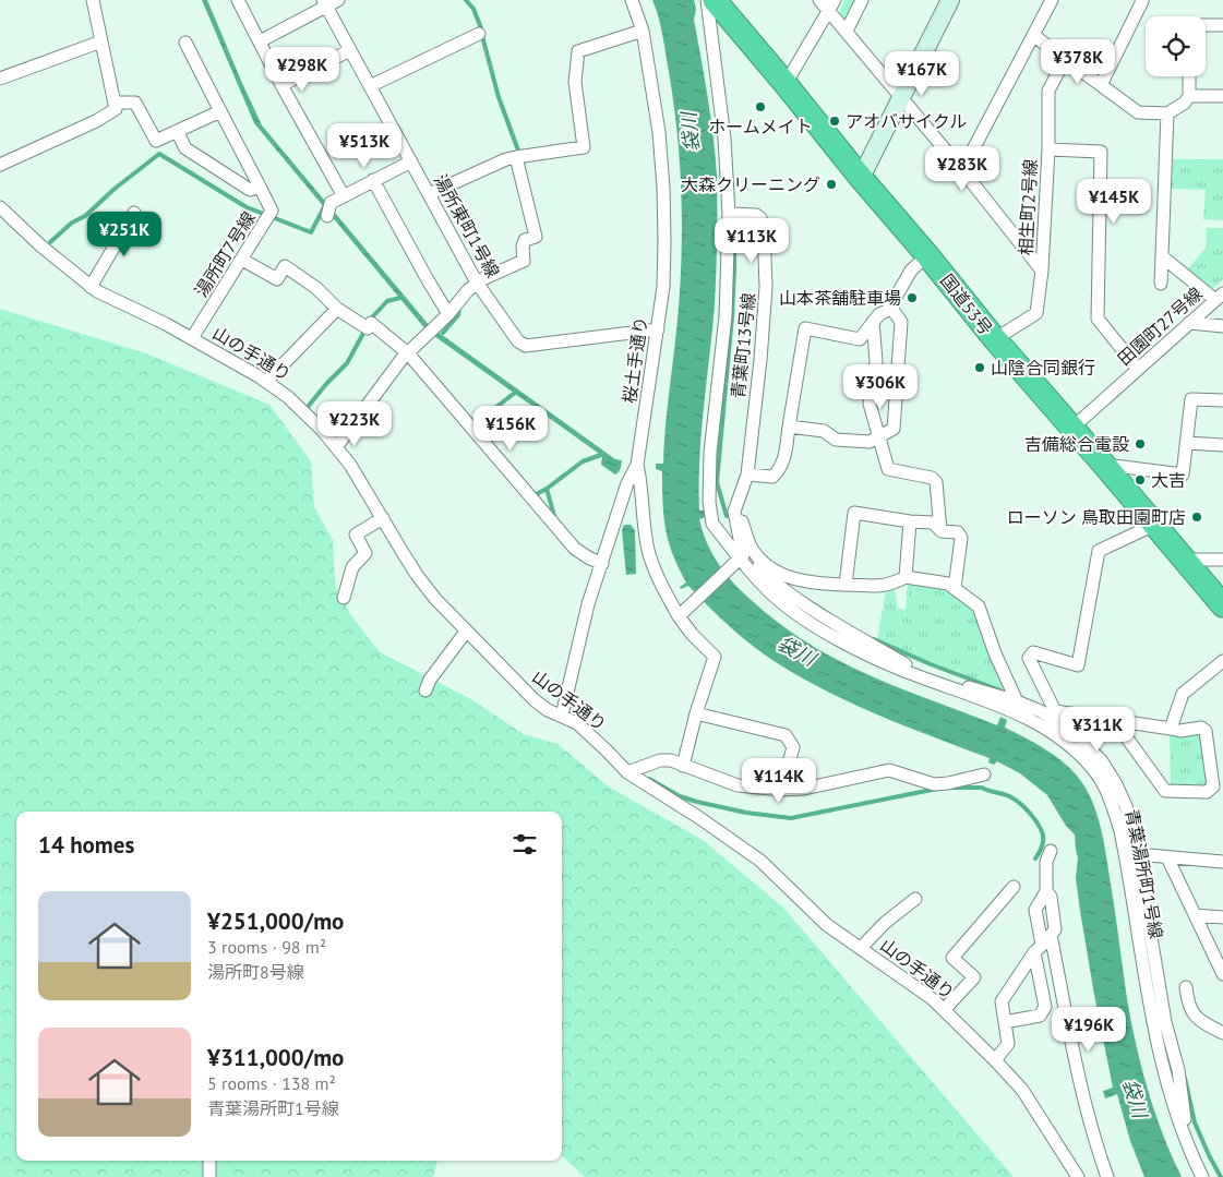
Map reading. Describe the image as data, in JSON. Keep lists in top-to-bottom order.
{
  "streets": {
    "highway": ["国道53号"],
    "street": [
      "相生町2号線",
      "湯所東町1号線",
      "湯所町7号線",
      "田園町27号線",
      "青葉町13号線",
      "山の手通り",
      "桜土手通り",
      "青葉湯所町1号線"
    ]
  },
  "crossings": [
    ["相生町2号線", "国道53号"],
    ["湯所東町1号線", "桜土手通り"],
    ["湯所町7号線", "山の手通り"],
    ["国道53号", "田園町27号線"],
    ["青葉町13号線", "青葉湯所町1号線"],
    ["山の手通り", "桜土手通り"]
  ],
  "water": ["袋川"],
  "places": [
    "ホームメイト",
    "アオバサイクル",
    "大森クリーニング",
    "山本茶舗駐車場",
    "山陰合同銀行",
    "吉備総合電設",
    "大吉",
    "ローソン 鳥取田園町店"
  ],
  "page": {
    "price": [
      "¥378K",
      "¥298K",
      "¥167K",
      "¥513K",
      "¥283K",
      "¥145K",
      "¥251K",
      "¥113K",
      "¥306K",
      "¥223K",
      "¥156K",
      "¥311K",
      "¥114K",
      "¥196K"
    ],
    "heading": "14 homes",
    "list": [
      {
        "name": "¥251,000/mo",
        "note": "3 rooms · 98 m² · 湯所町8号線"
      },
      {
        "name": "¥311,000/mo",
        "note": "5 rooms · 138 m² · 青葉湯所町1号線"
      }
    ]
  }
}
